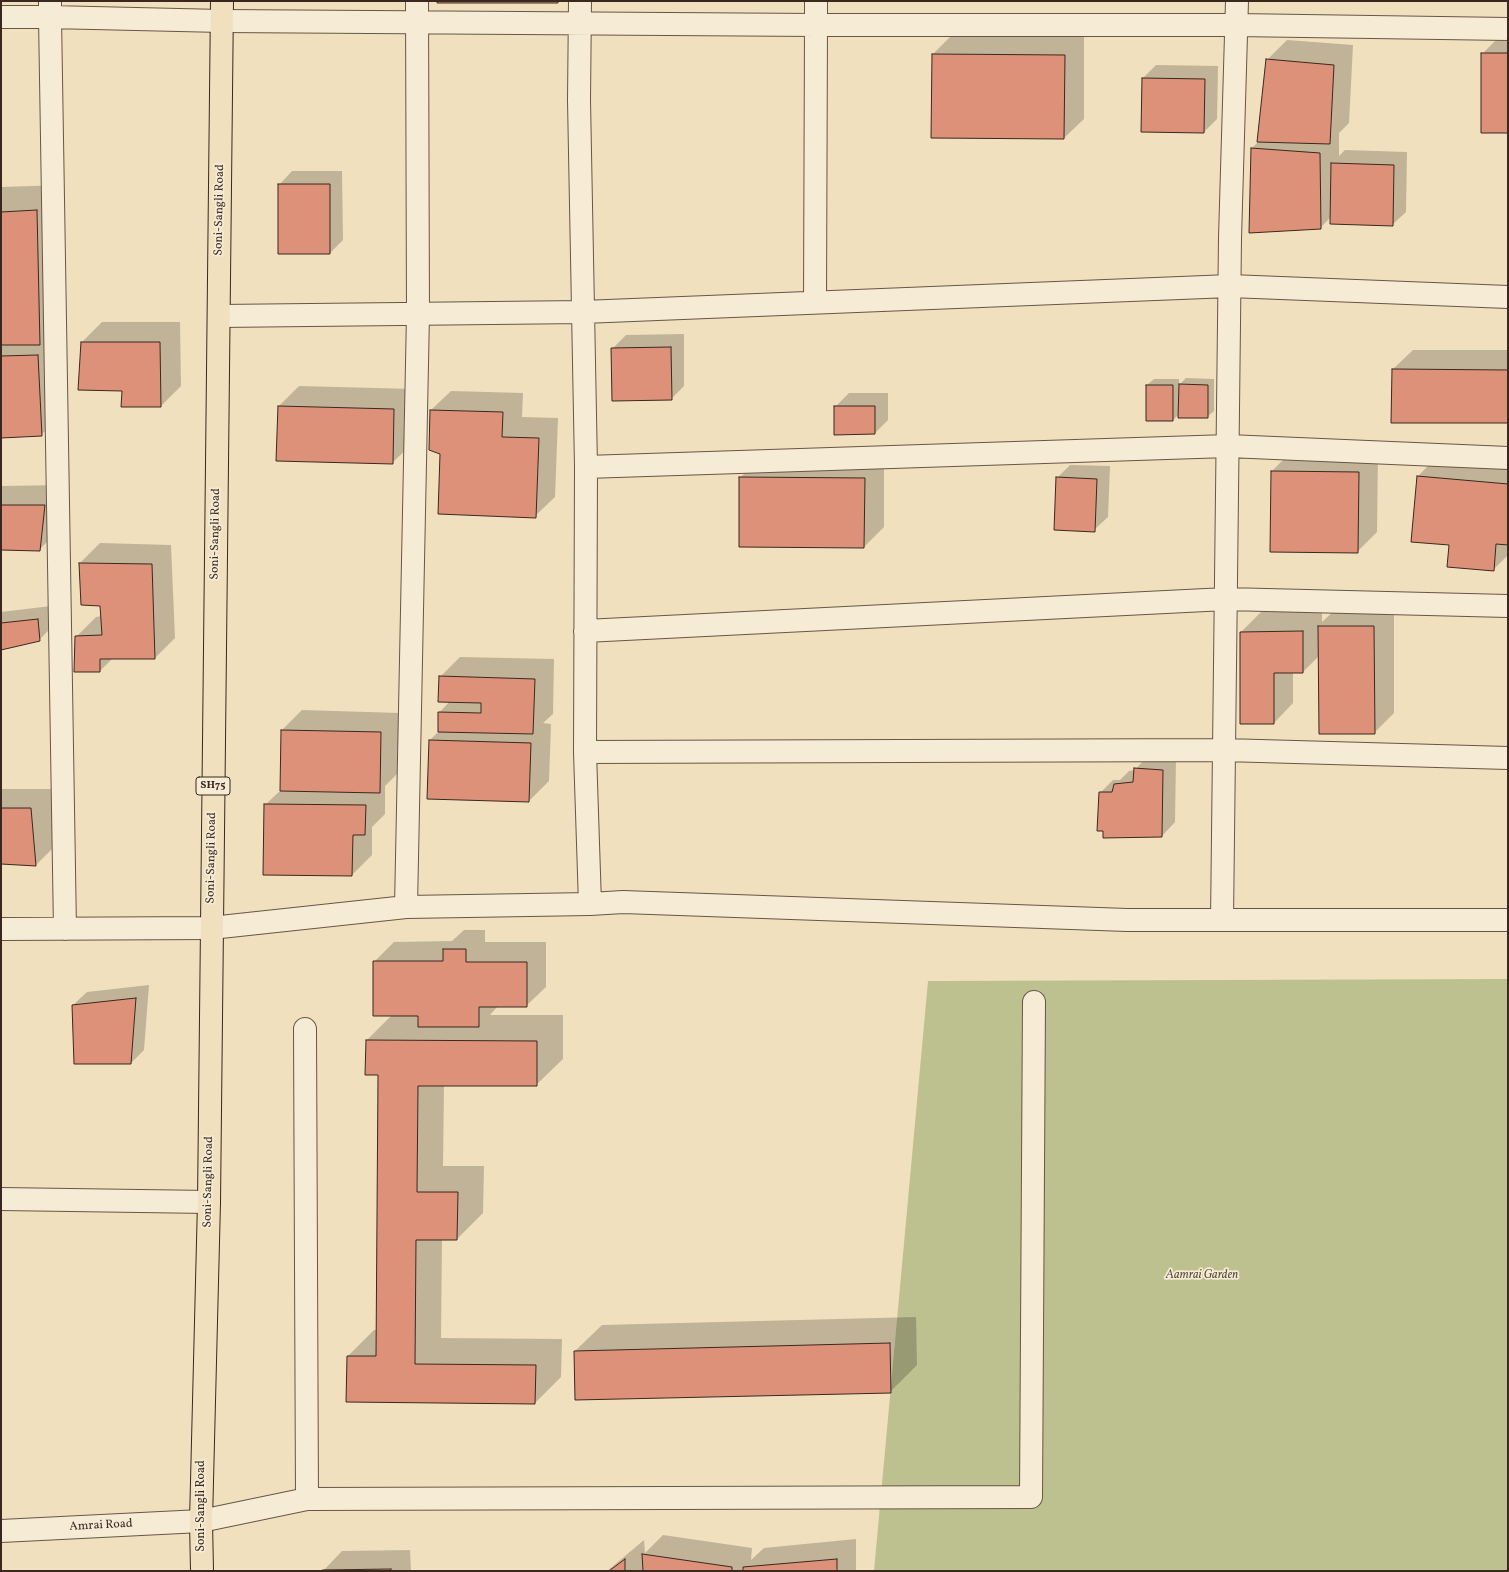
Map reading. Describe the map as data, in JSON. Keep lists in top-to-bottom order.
{
  "streets": {
    "main road": ["Soni-Sangli Road", "SH75"],
    "street": ["Amrai Road"]
  },
  "crossings": [
    ["Soni-Sangli Road", "Amrai Road"]
  ],
  "parks": ["Aamrai Garden"]
}
